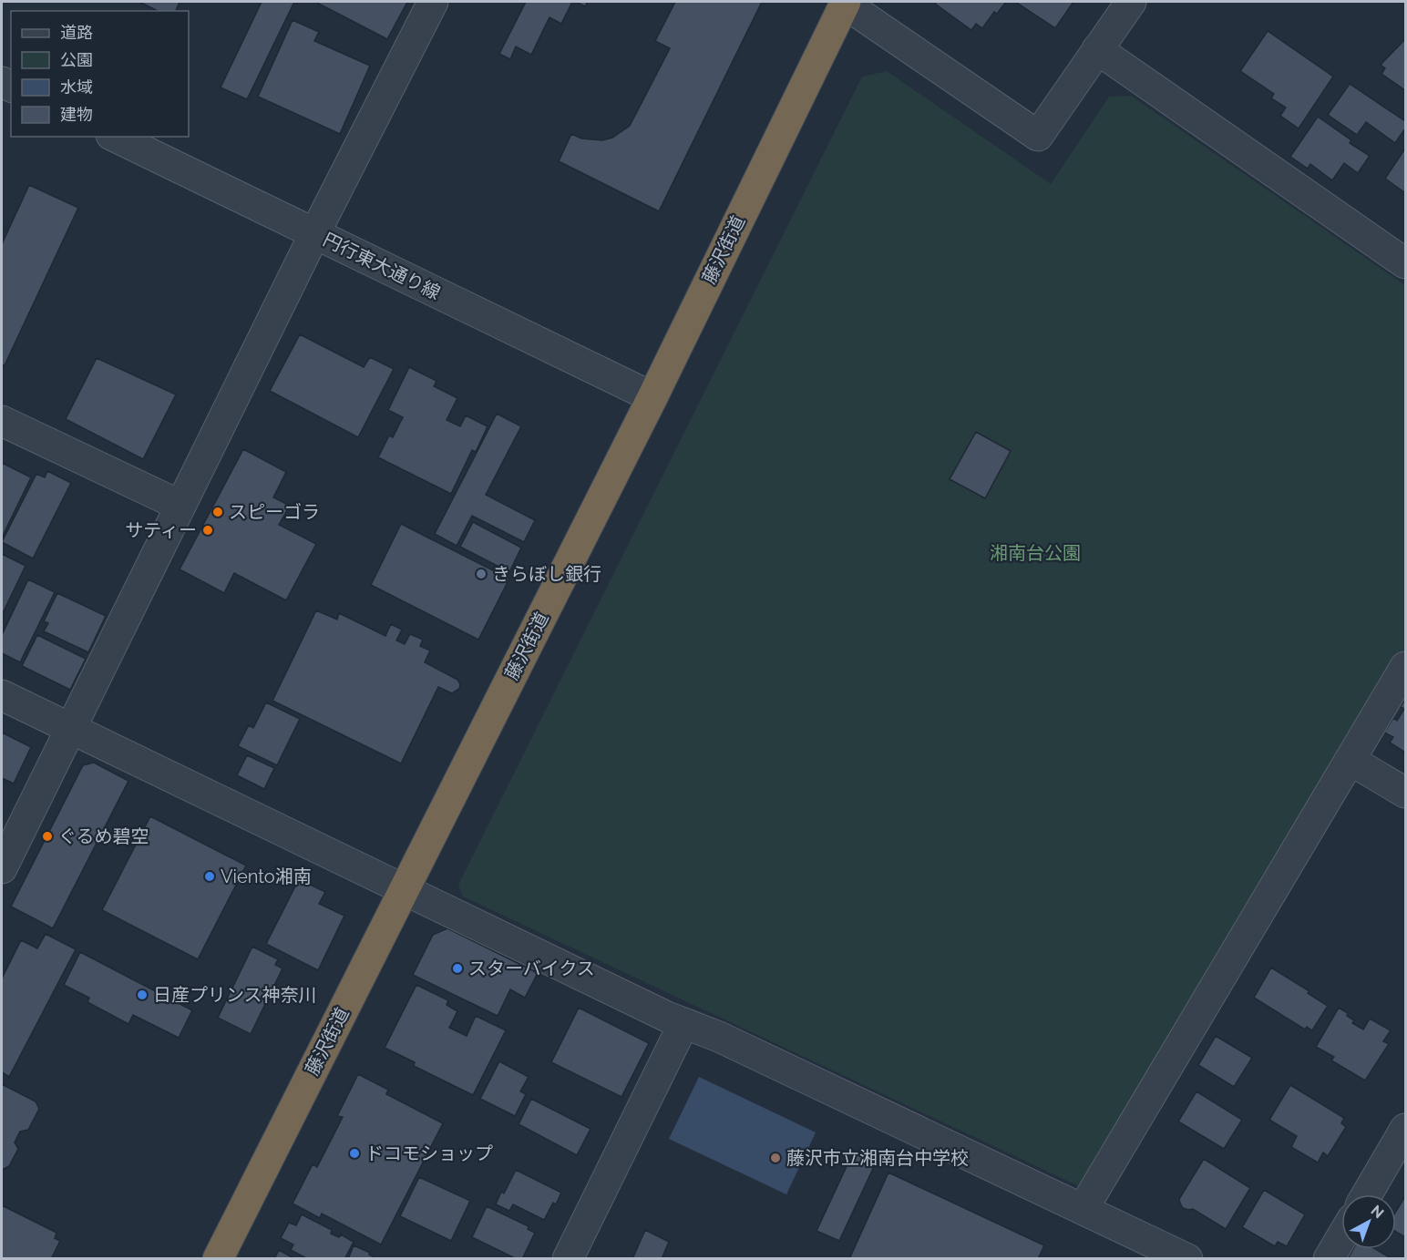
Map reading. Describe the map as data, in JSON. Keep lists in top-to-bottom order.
{
  "streets": {
    "highway": ["藤沢街道"],
    "street": ["円行東大通り線"]
  },
  "crossings": [
    ["藤沢街道", "円行東大通り線"]
  ],
  "parks": ["湘南台公園"],
  "places": [
    "スピーゴラ",
    "サティー",
    "きらぼし銀行",
    "ぐるめ碧空",
    "Viento湘南",
    "スターバイクス",
    "日産プリンス神奈川",
    "ドコモショップ",
    "藤沢市立湘南台中学校"
  ],
  "legend": [
    "道路",
    "公園",
    "水域",
    "建物"
  ],
  "north": "top right"
}
